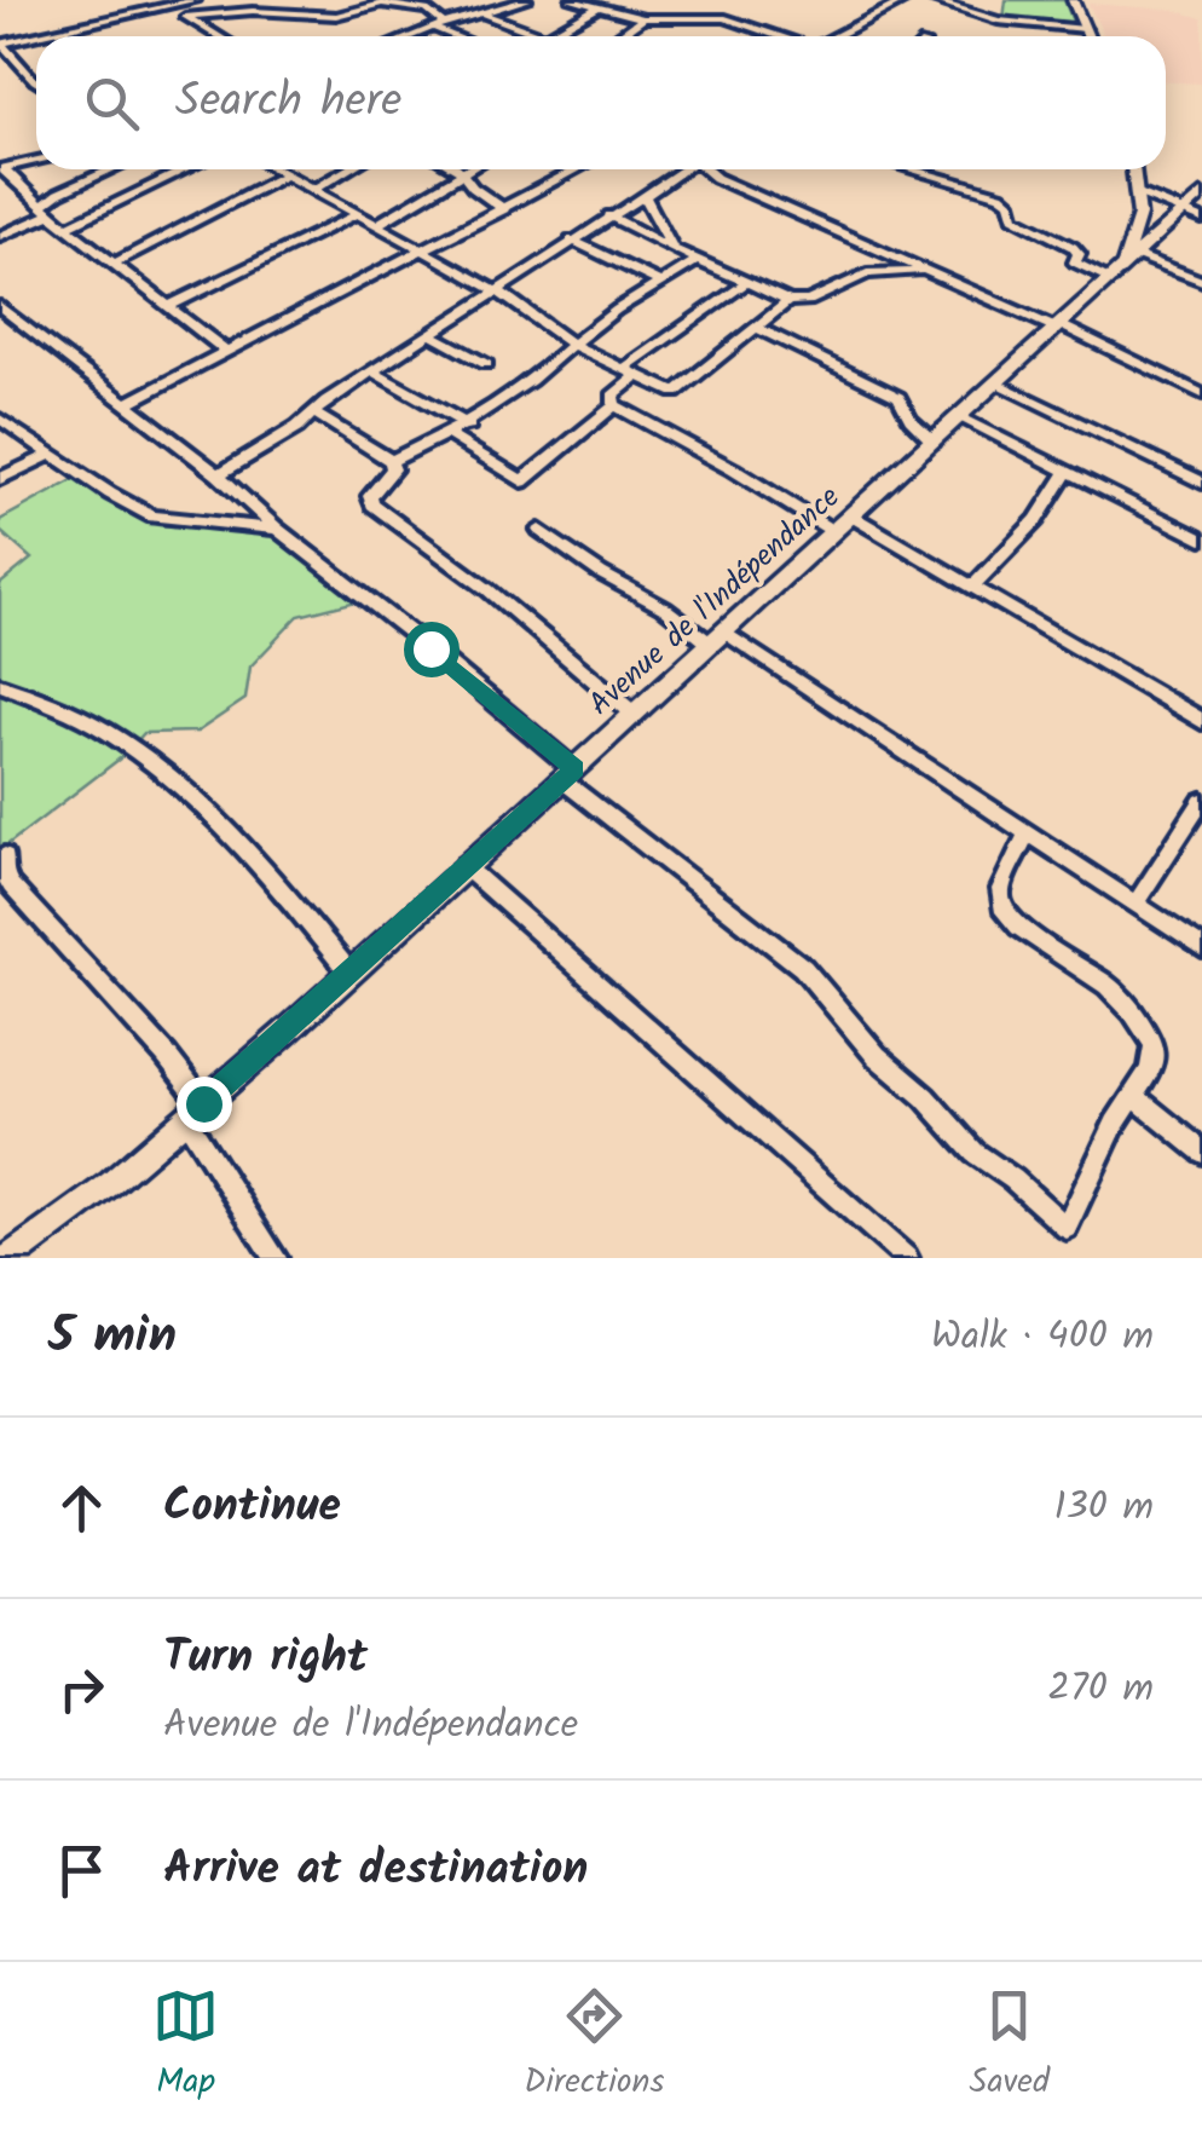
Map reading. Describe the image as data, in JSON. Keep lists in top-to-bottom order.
{
  "streets": {
    "main road": ["Avenue de l'Indépendance"]
  },
  "page": {
    "search": "Search here",
    "heading": ["5 min", "Walk · 400 m"],
    "list": [
      ["Continue", "130 m"],
      ["Turn right", "Avenue de l'Indépendance", "270 m"],
      "Arrive at destination"
    ],
    "nav": ["Map", "Directions", "Saved"]
  }
}
